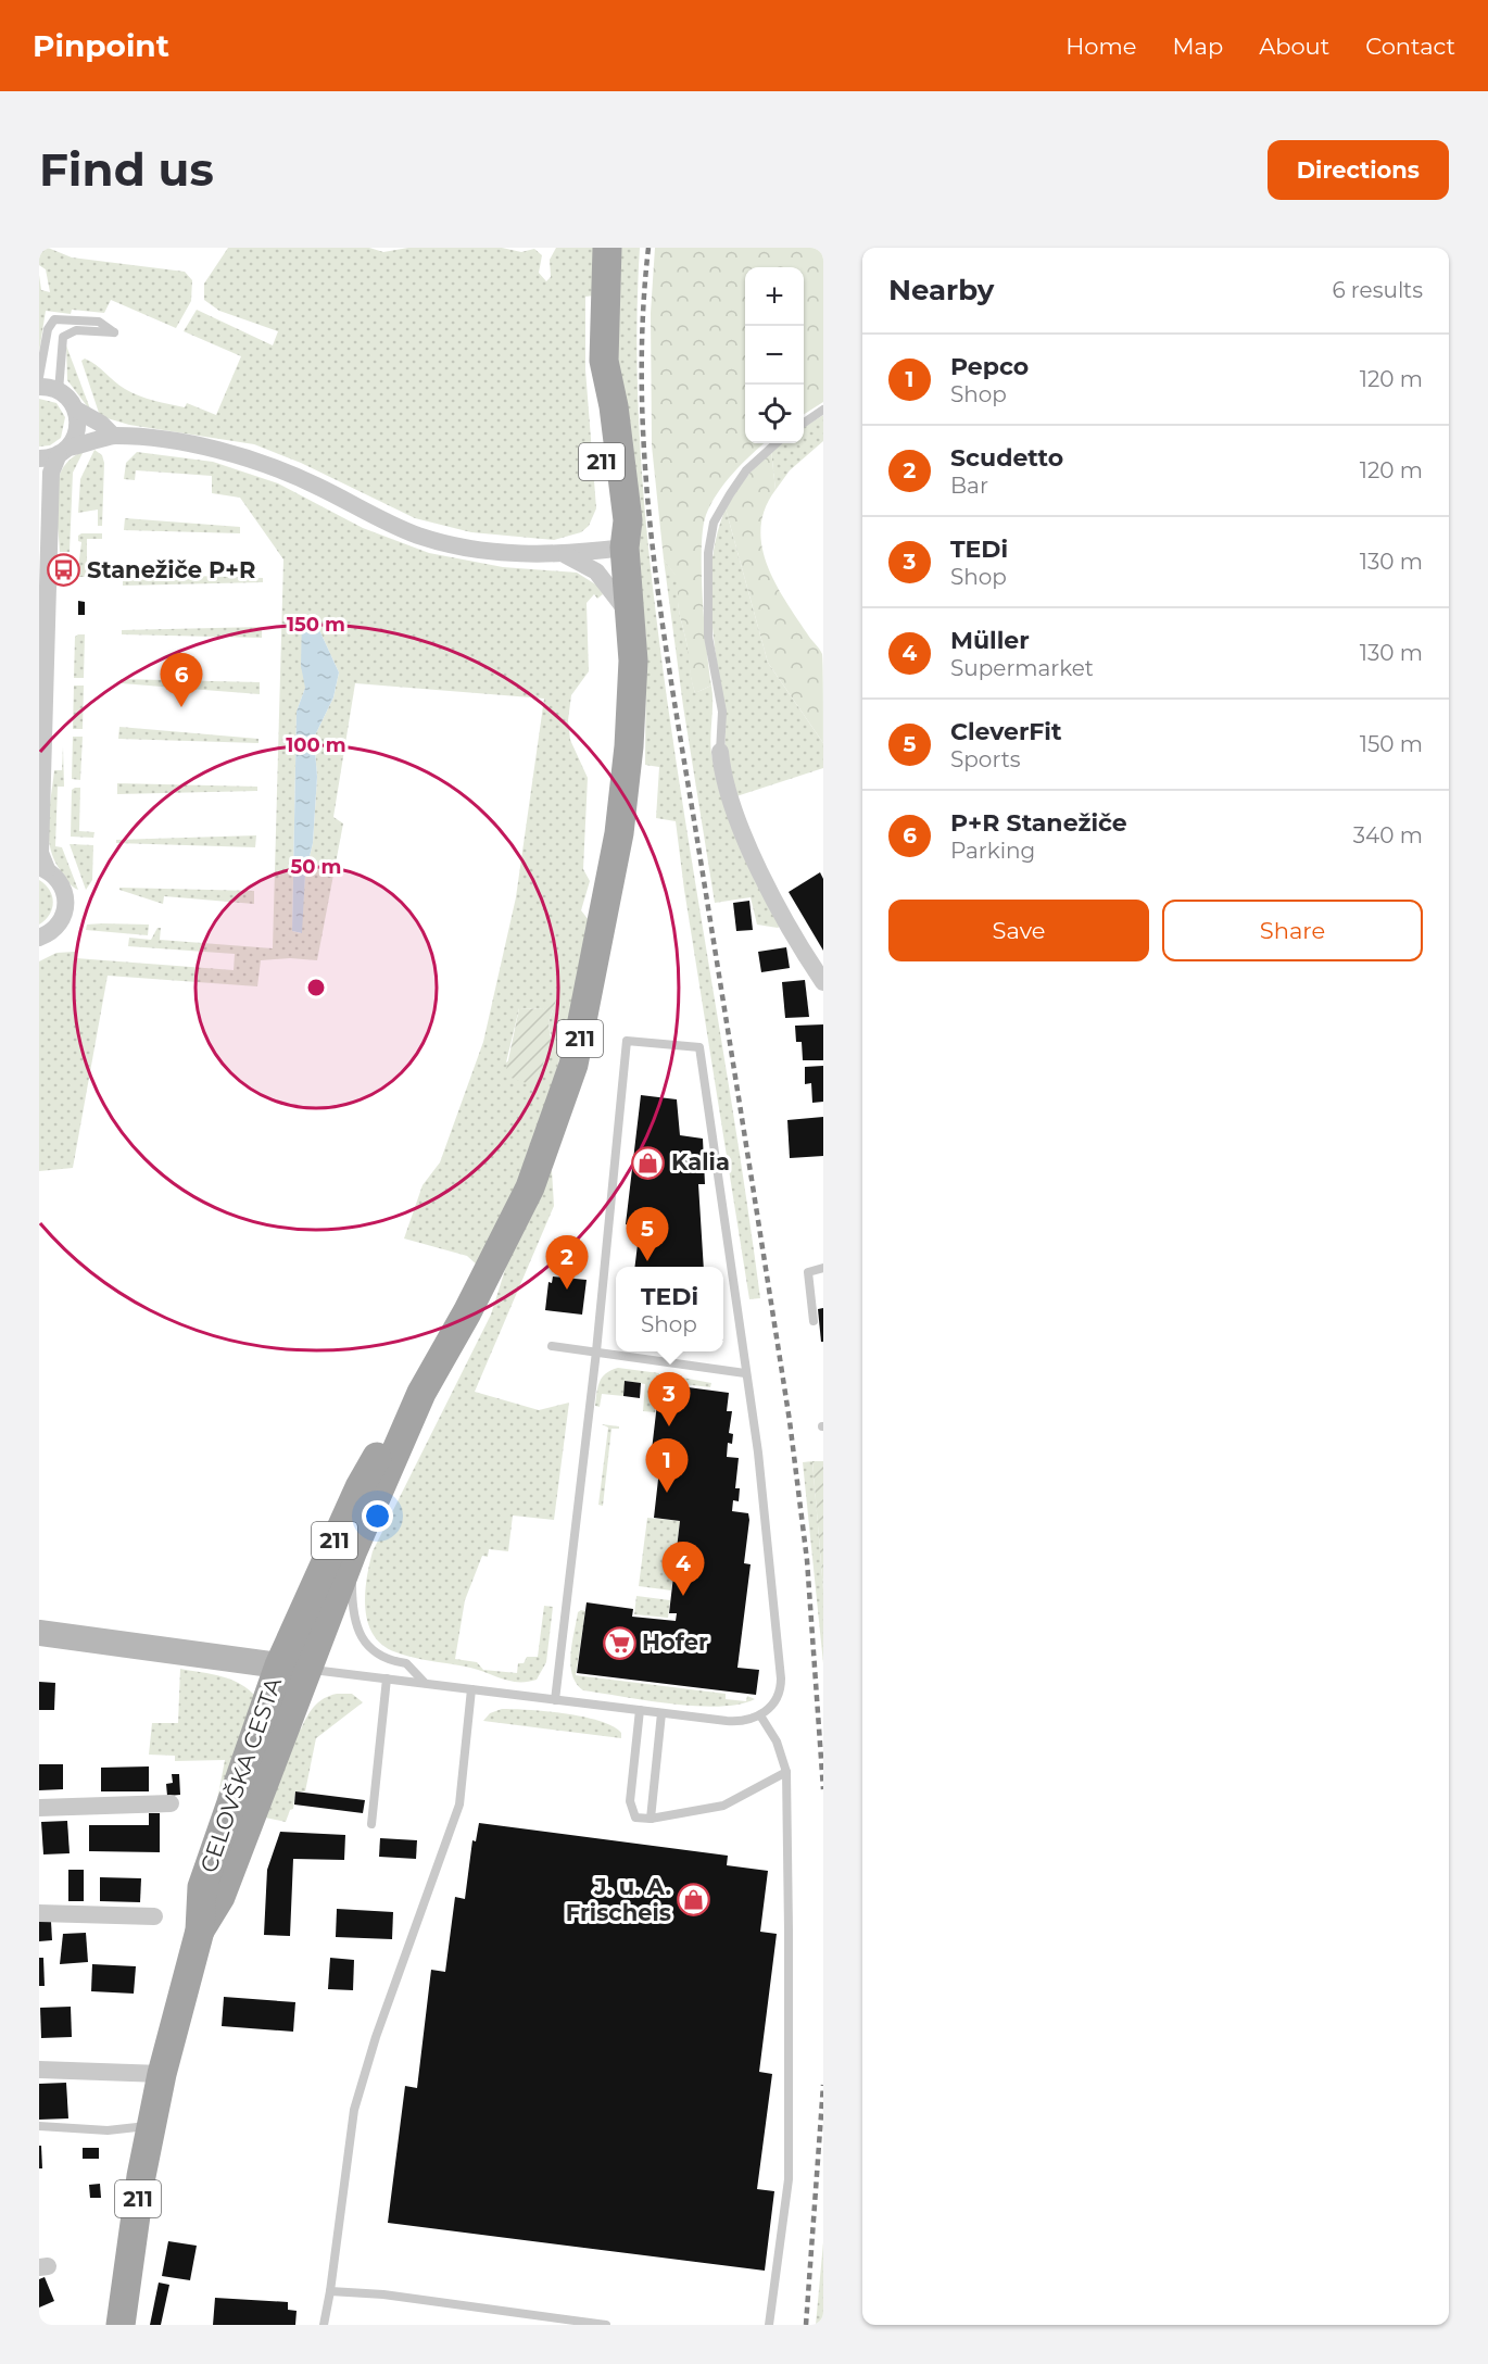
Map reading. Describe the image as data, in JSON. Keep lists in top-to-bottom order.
{
  "streets": {
    "main road": ["211", "CELOVŠKA CESTA"]
  },
  "crossings": [
    ["211", "CELOVŠKA CESTA"]
  ],
  "places": {
    "bus stop": ["Stanežiče P+R"],
    "shop": ["Kalia", "J. u. A. Frischeis"],
    "supermarket": ["Hofer"]
  },
  "page": {
    "header": "Pinpoint",
    "nav": [
      "Home",
      "Map",
      "About",
      "Contact"
    ],
    "buttons": [
      "Directions",
      ["Save", "Share"]
    ],
    "title": "Find us",
    "heading": ["Nearby", "6 results"],
    "map_buttons": ["+", "−"],
    "list": [
      {
        "mark": "1",
        "name": "Pepco",
        "note": "Shop",
        "value": "120 m"
      },
      {
        "mark": "2",
        "name": "Scudetto",
        "note": "Bar",
        "value": "120 m"
      },
      {
        "mark": "3",
        "name": "TEDi",
        "note": "Shop",
        "value": "130 m"
      },
      {
        "mark": "4",
        "name": "Müller",
        "note": "Supermarket",
        "value": "130 m"
      },
      {
        "mark": "5",
        "name": "CleverFit",
        "note": "Sports",
        "value": "150 m"
      },
      {
        "mark": "6",
        "name": "P+R Stanežiče",
        "note": "Parking",
        "value": "340 m"
      }
    ],
    "pins": [
      "6",
      "5",
      "2",
      "3",
      "1",
      "4"
    ],
    "popup": ["TEDi", "Shop"]
  },
  "rings": ["150 m", "100 m", "50 m"]
}
